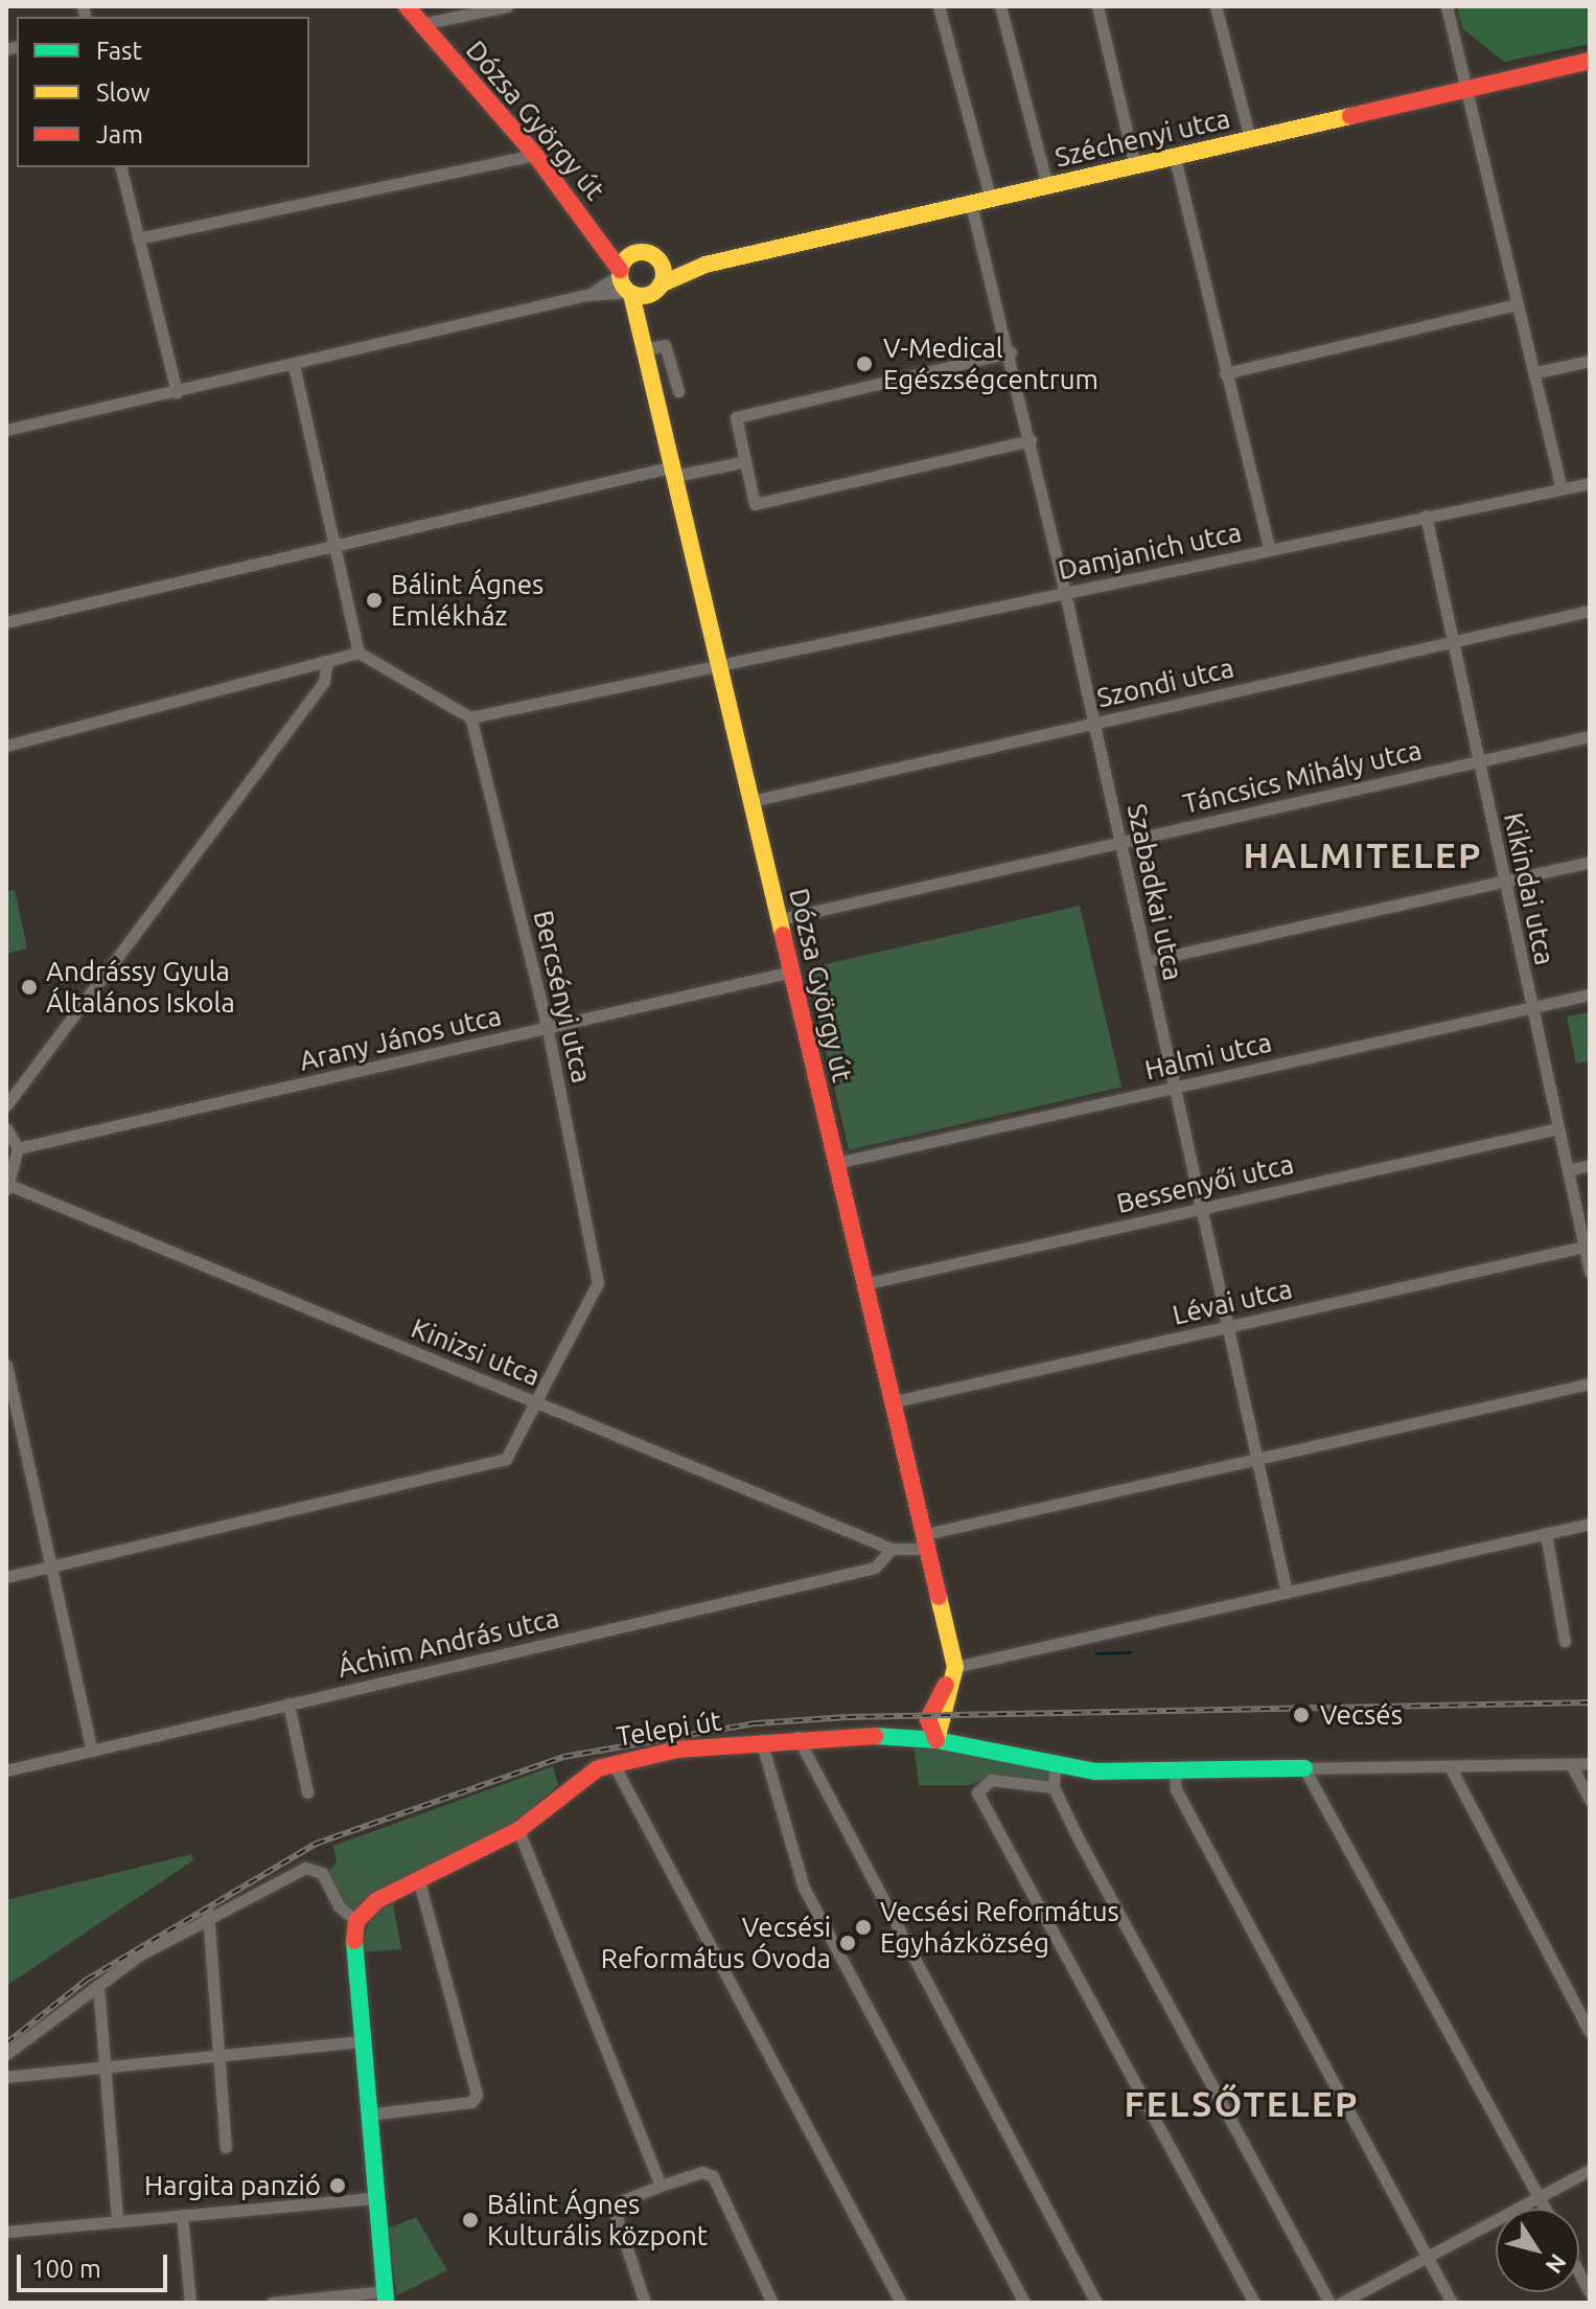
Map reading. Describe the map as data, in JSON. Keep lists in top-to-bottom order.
{
  "streets": {
    "main road": ["Dózsa György út", "Széchenyi utca", "Telepi út"],
    "street": [
      "Damjanich utca",
      "Szondi utca",
      "Táncsics Mihály utca",
      "Kikindai utca",
      "Szabadkai utca",
      "Bercsényi utca",
      "Arany János utca",
      "Halmi utca",
      "Bessenyői utca",
      "Lévai utca",
      "Kinizsi utca",
      "Áchim András utca"
    ]
  },
  "crossings": [
    ["Dózsa György út", "Széchenyi utca"],
    ["Dózsa György út", "Damjanich utca"],
    ["Dózsa György út", "Szondi utca"],
    ["Dózsa György út", "Táncsics Mihály utca"],
    ["Dózsa György út", "Arany János utca"],
    ["Dózsa György út", "Halmi utca"],
    ["Dózsa György út", "Bessenyői utca"],
    ["Dózsa György út", "Lévai utca"],
    ["Dózsa György út", "Kinizsi utca"],
    ["Széchenyi utca", "Szabadkai utca"],
    ["Damjanich utca", "Kikindai utca"],
    ["Damjanich utca", "Szabadkai utca"],
    ["Damjanich utca", "Bercsényi utca"],
    ["Szondi utca", "Kikindai utca"],
    ["Szondi utca", "Szabadkai utca"],
    ["Táncsics Mihály utca", "Kikindai utca"],
    ["Táncsics Mihály utca", "Szabadkai utca"],
    ["Kikindai utca", "Halmi utca"],
    ["Kikindai utca", "Bessenyői utca"],
    ["Kikindai utca", "Lévai utca"],
    ["Szabadkai utca", "Halmi utca"],
    ["Szabadkai utca", "Bessenyői utca"],
    ["Szabadkai utca", "Lévai utca"],
    ["Szabadkai utca", "Kinizsi utca"],
    ["Bercsényi utca", "Arany János utca"],
    ["Bercsényi utca", "Kinizsi utca"],
    ["Kinizsi utca", "Áchim András utca"]
  ],
  "districts": ["HALMITELEP", "FELSŐTELEP"],
  "places": [
    "V-Medical Egészségcentrum",
    "Bálint Ágnes Emlékház",
    "Andrássy Gyula Általános Iskola",
    "Vecsés",
    "Vecsési Református Egyházközség",
    "Vecsési Református Óvoda",
    "Hargita panzió",
    "Bálint Ágnes Kulturális központ"
  ],
  "legend": ["Fast", "Slow", "Jam"],
  "scale_bar": "100 m",
  "north": "bottom right"
}
